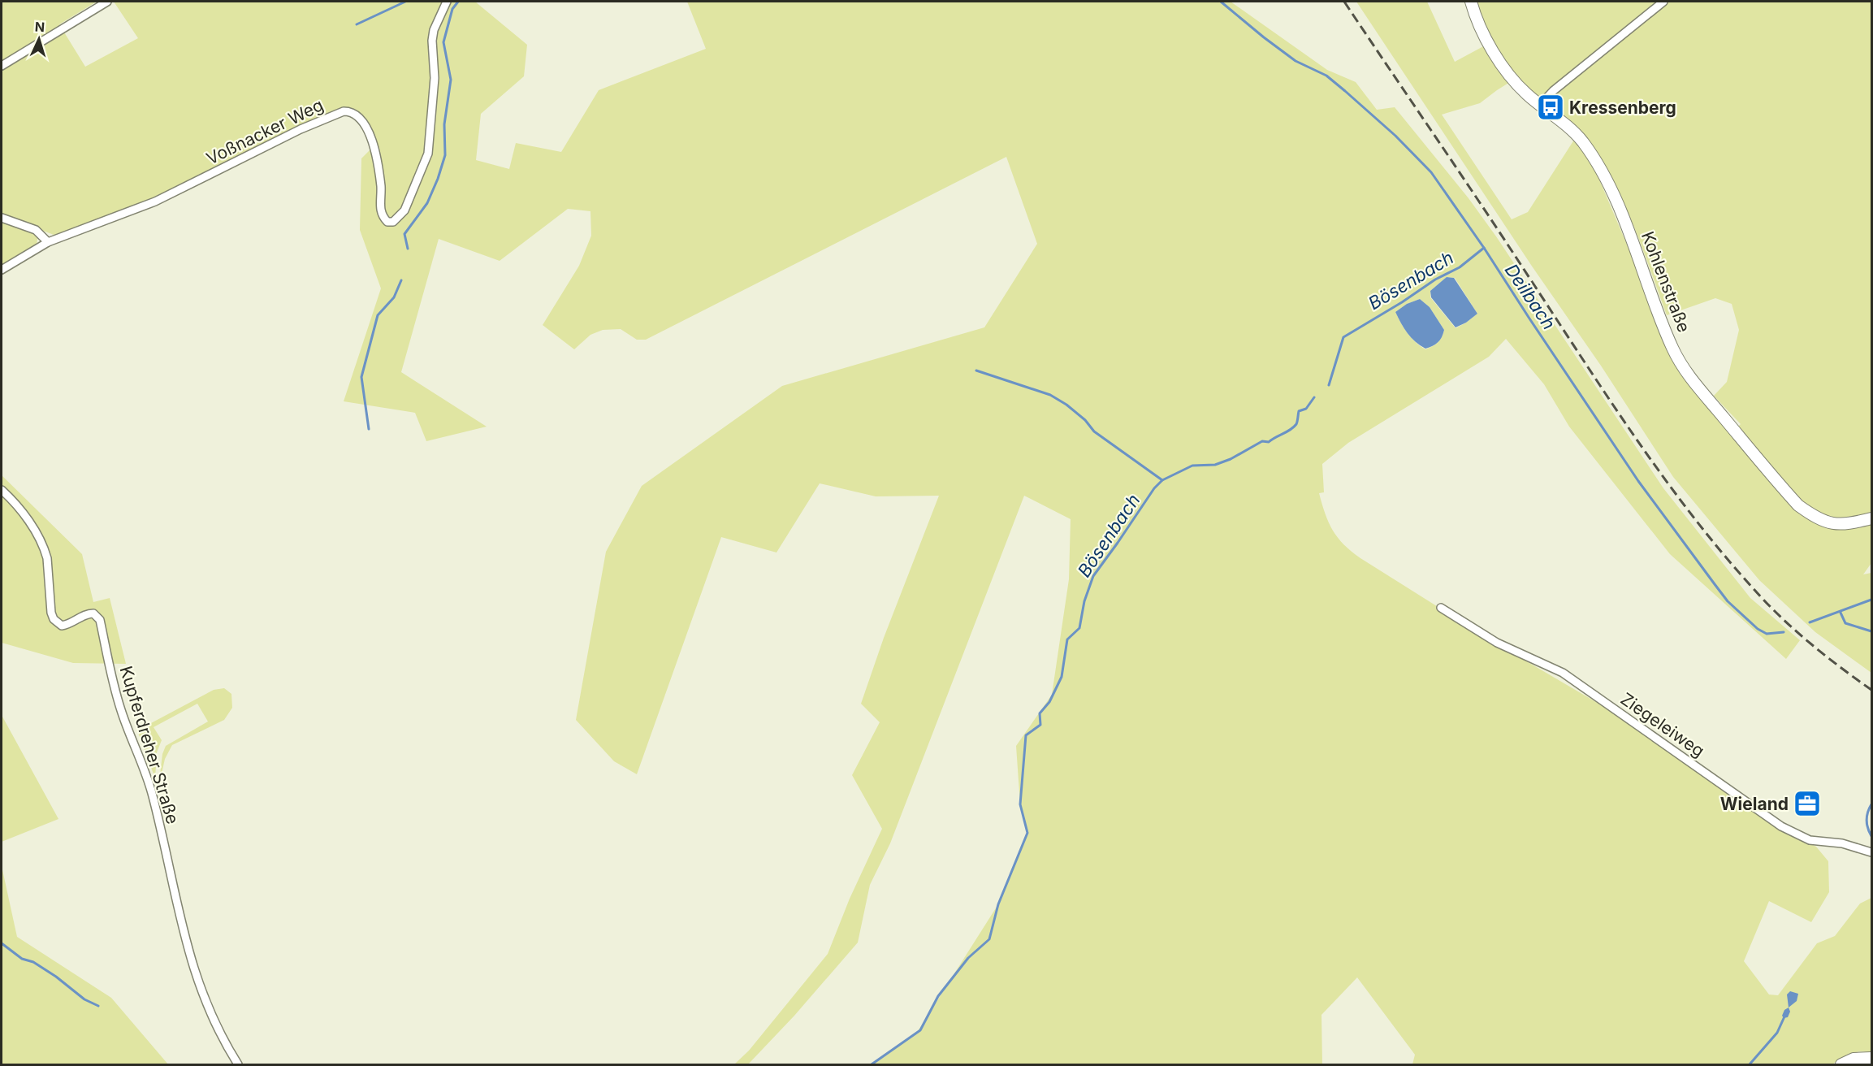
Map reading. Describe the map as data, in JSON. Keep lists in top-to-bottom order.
{
  "streets": {
    "main road": ["Kohlenstraße"],
    "street": ["Voßnacker Weg", "Ziegeleiweg", "Kupferdreher Straße"]
  },
  "water": ["Bösenbach", "Deilbach"],
  "places": {
    "bus stop": ["Kressenberg"],
    "office": ["Wieland"]
  },
  "north": "top"
}
